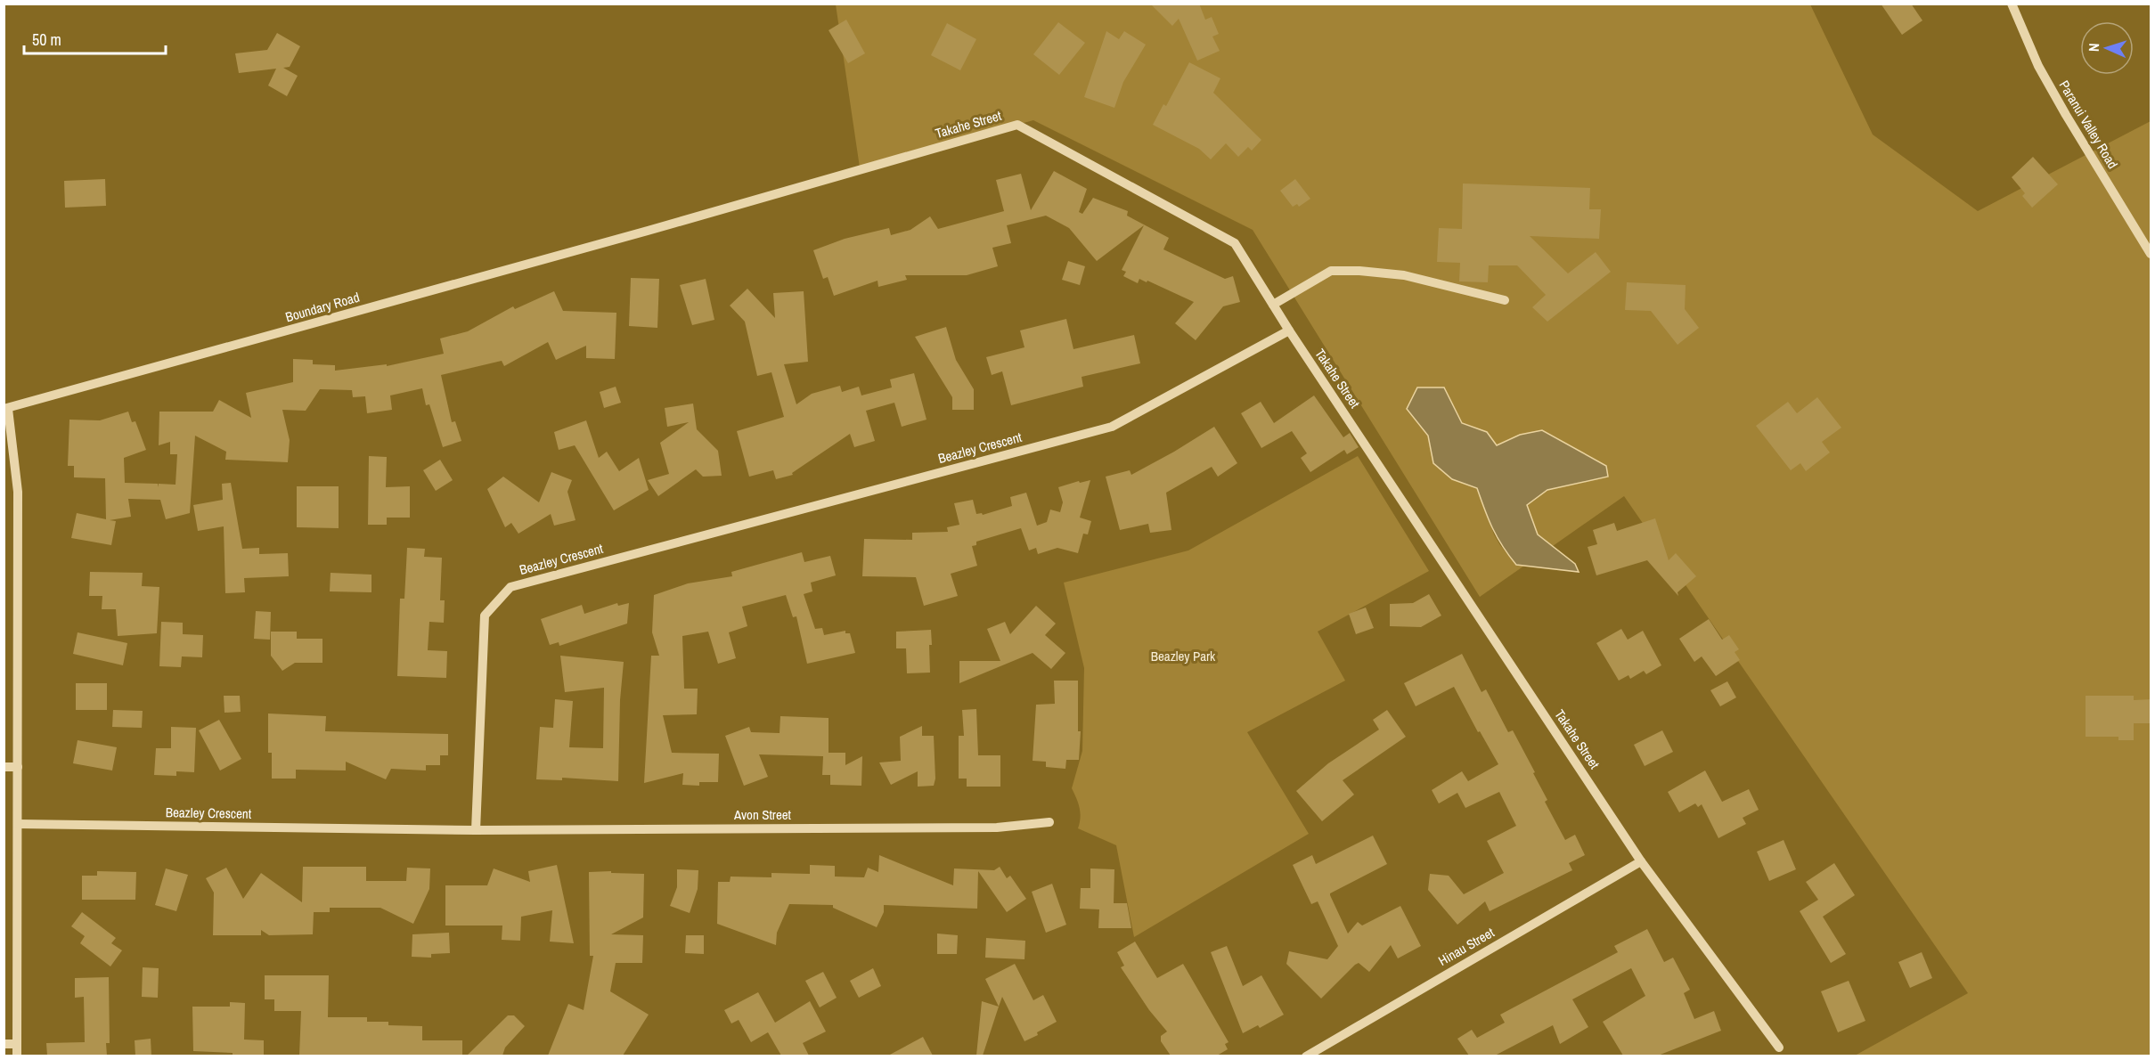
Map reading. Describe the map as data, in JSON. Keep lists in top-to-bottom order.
{
  "streets": {
    "street": [
      "Takahe Street",
      "Paranui Valley Road",
      "Boundary Road",
      "Beazley Crescent",
      "Avon Street",
      "Hinau Street"
    ]
  },
  "crossings": [
    ["Takahe Street", "Boundary Road"],
    ["Takahe Street", "Beazley Crescent"],
    ["Takahe Street", "Hinau Street"],
    ["Beazley Crescent", "Avon Street"]
  ],
  "parks": ["Beazley Park"],
  "scale_bar": "50 m",
  "north": "left"
}
